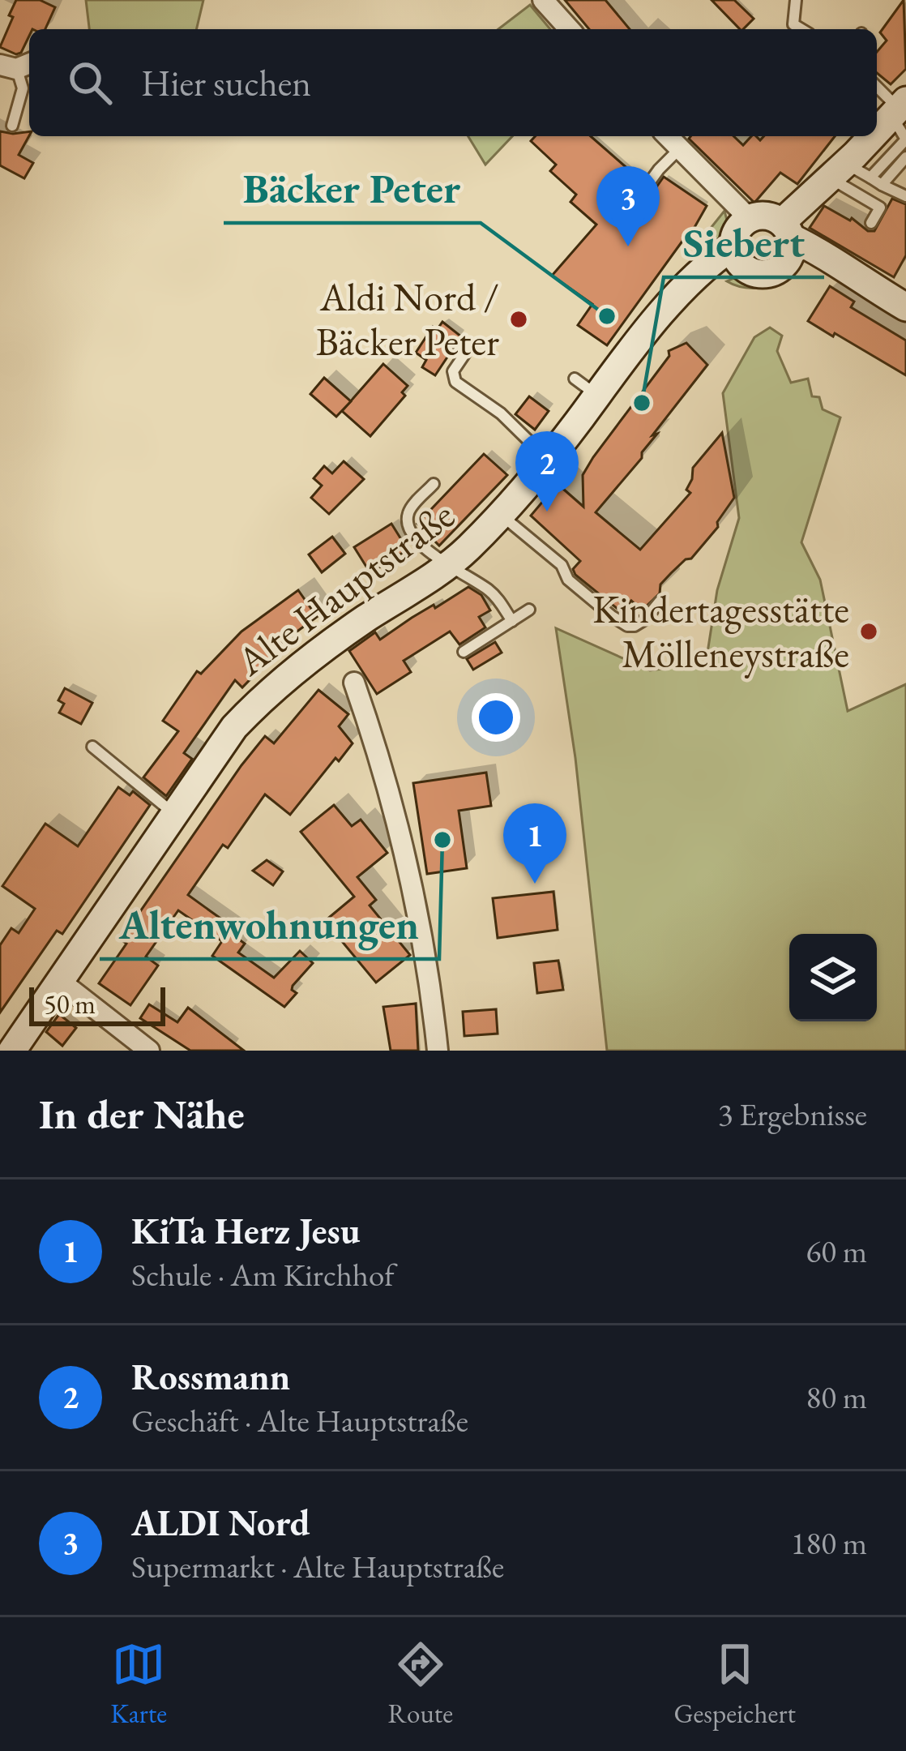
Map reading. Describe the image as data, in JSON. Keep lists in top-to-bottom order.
{
  "streets": {
    "main road": ["Alte Hauptstraße"]
  },
  "places": [
    "Bäcker Peter",
    "Aldi Nord / Bäcker Peter",
    "Siebert",
    "Kindertagesstätte Mölleneystraße",
    "Altenwohnungen"
  ],
  "scale_bar": "50 m",
  "page": {
    "search": "Hier suchen",
    "pins": ["3", "2", "1"],
    "scale": "50 m",
    "heading": ["In der Nähe", "3 Ergebnisse"],
    "list": [
      {
        "mark": "1",
        "name": "KiTa Herz Jesu",
        "note": "Schule · Am Kirchhof",
        "value": "60 m"
      },
      {
        "mark": "2",
        "name": "Rossmann",
        "note": "Geschäft · Alte Hauptstraße",
        "value": "80 m"
      },
      {
        "mark": "3",
        "name": "ALDI Nord",
        "note": "Supermarkt · Alte Hauptstraße",
        "value": "180 m"
      }
    ],
    "nav": ["Karte", "Route", "Gespeichert"]
  }
}
